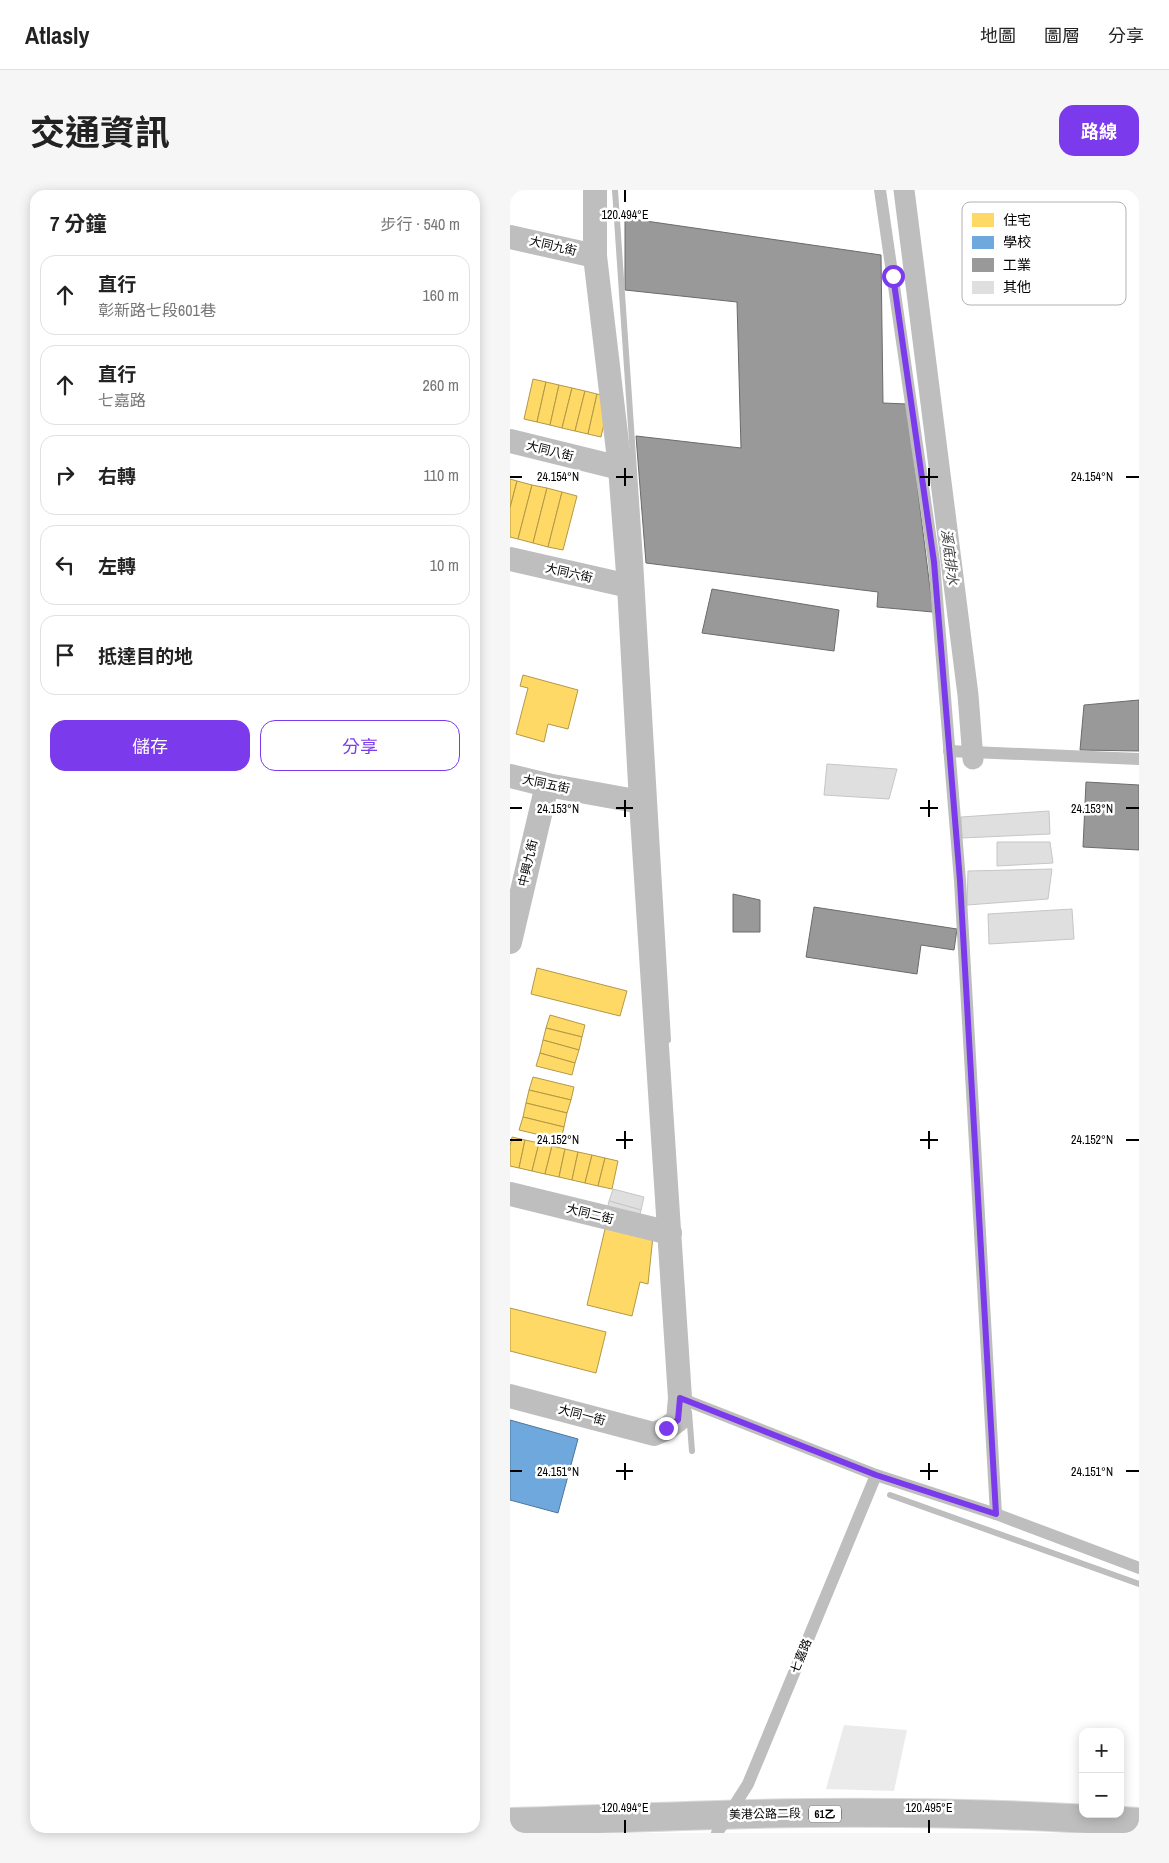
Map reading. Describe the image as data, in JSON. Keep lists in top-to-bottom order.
{
  "streets": {
    "main road": ["美港公路二段", "61乙"],
    "street": [
      "大同九街",
      "大同八街",
      "大同六街",
      "大同五街",
      "中興九街",
      "大同二街",
      "大同一街"
    ],
    "lane": ["七嘉路"]
  },
  "crossings": [
    ["大同五街", "中興九街"],
    ["七嘉路", "美港公路二段"]
  ],
  "water": ["溪底排水"],
  "legend": [
    "住宅",
    "學校",
    "工業",
    "其他"
  ],
  "page": {
    "header": "Atlasly",
    "nav": ["地圖", "圖層", "分享"],
    "title": "交通資訊",
    "buttons": [
      "路線",
      ["儲存", "分享"]
    ],
    "heading": ["7 分鐘", "步行 · 540 m"],
    "list": [
      ["直行", "彰新路七段601巷", "160 m"],
      ["直行", "七嘉路", "260 m"],
      ["右轉", "110 m"],
      ["左轉", "10 m"],
      "抵達目的地"
    ],
    "map_buttons": ["+", "−"]
  },
  "coordinates": [
    "120.494°E",
    "24.154°N",
    "24.153°N",
    "24.152°N",
    "24.151°N",
    "120.495°E"
  ]
}
